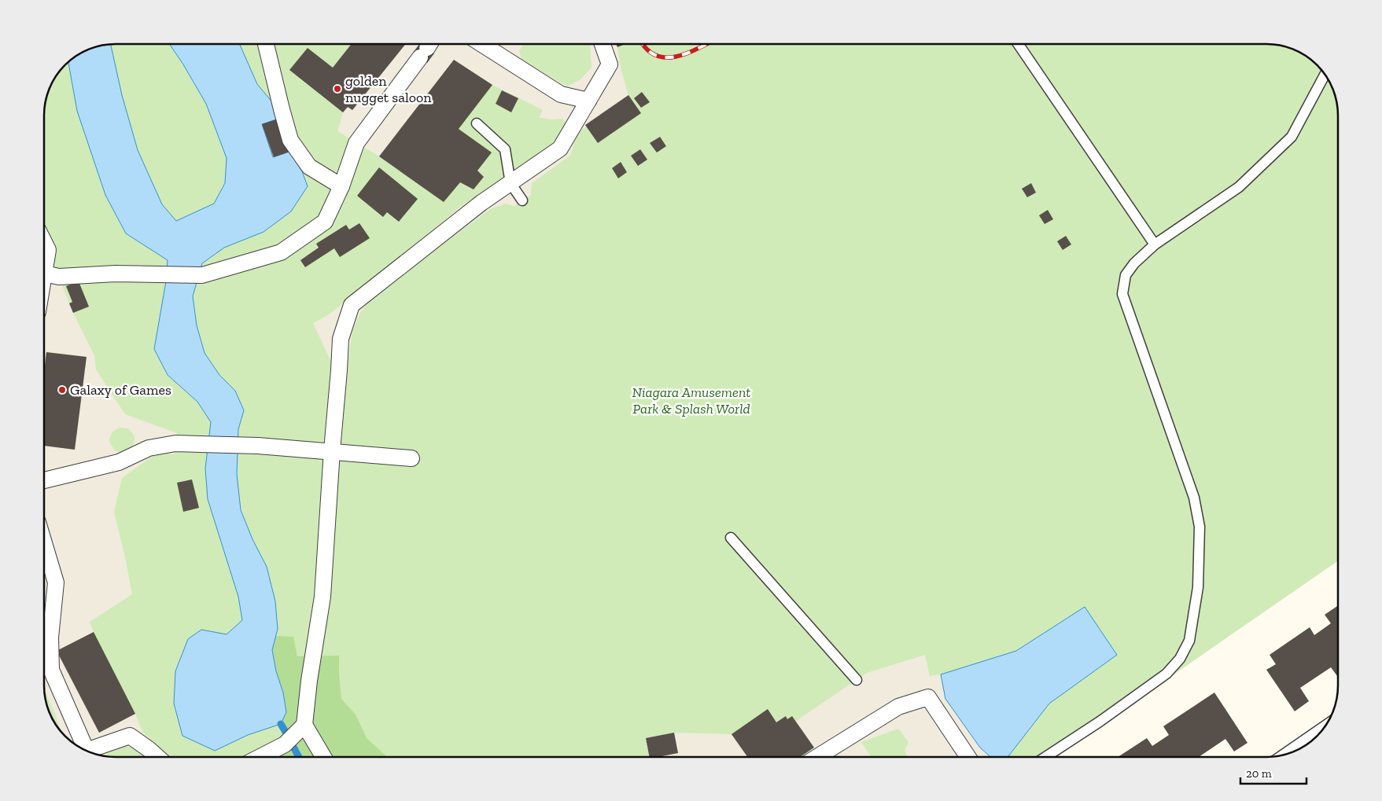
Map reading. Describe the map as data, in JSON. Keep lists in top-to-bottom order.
{
  "parks": ["Niagara Amusement Park & Splash World"],
  "places": ["golden nugget saloon", "Galaxy of Games"],
  "scale_bar": "20 m"
}
